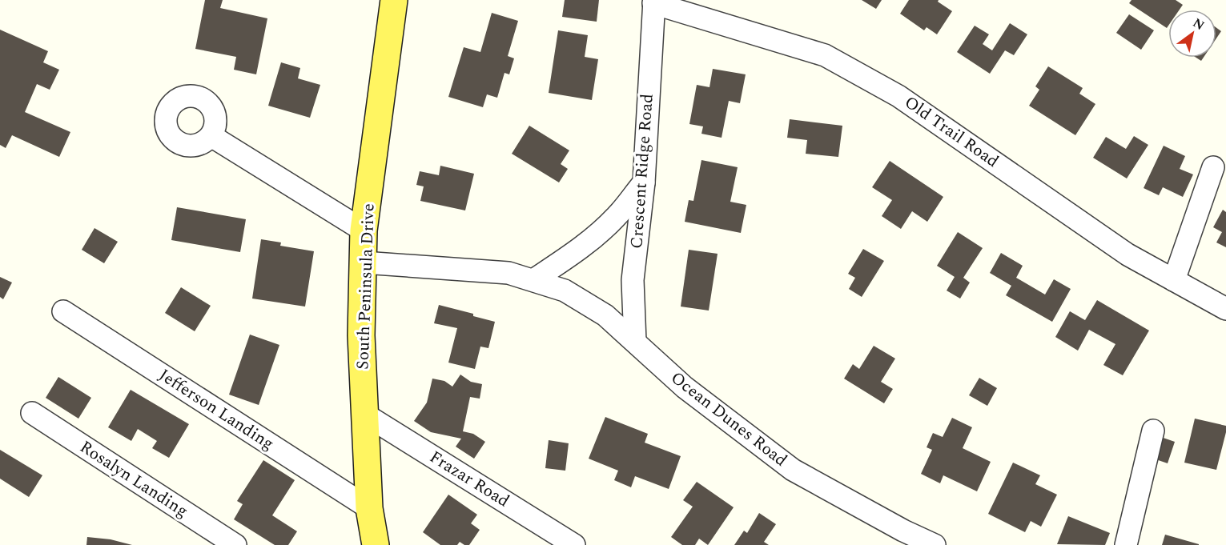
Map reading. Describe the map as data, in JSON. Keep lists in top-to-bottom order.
{
  "streets": {
    "main road": ["South Peninsula Drive"],
    "street": [
      "Old Trail Road",
      "Crescent Ridge Road",
      "Jefferson Landing",
      "Ocean Dunes Road",
      "Rosalyn Landing",
      "Frazar Road"
    ]
  },
  "crossings": [
    ["Old Trail Road", "Crescent Ridge Road"],
    ["Crescent Ridge Road", "Ocean Dunes Road"],
    ["South Peninsula Drive", "Jefferson Landing"],
    ["South Peninsula Drive", "Ocean Dunes Road"],
    ["South Peninsula Drive", "Frazar Road"]
  ],
  "north": "top right"
}
